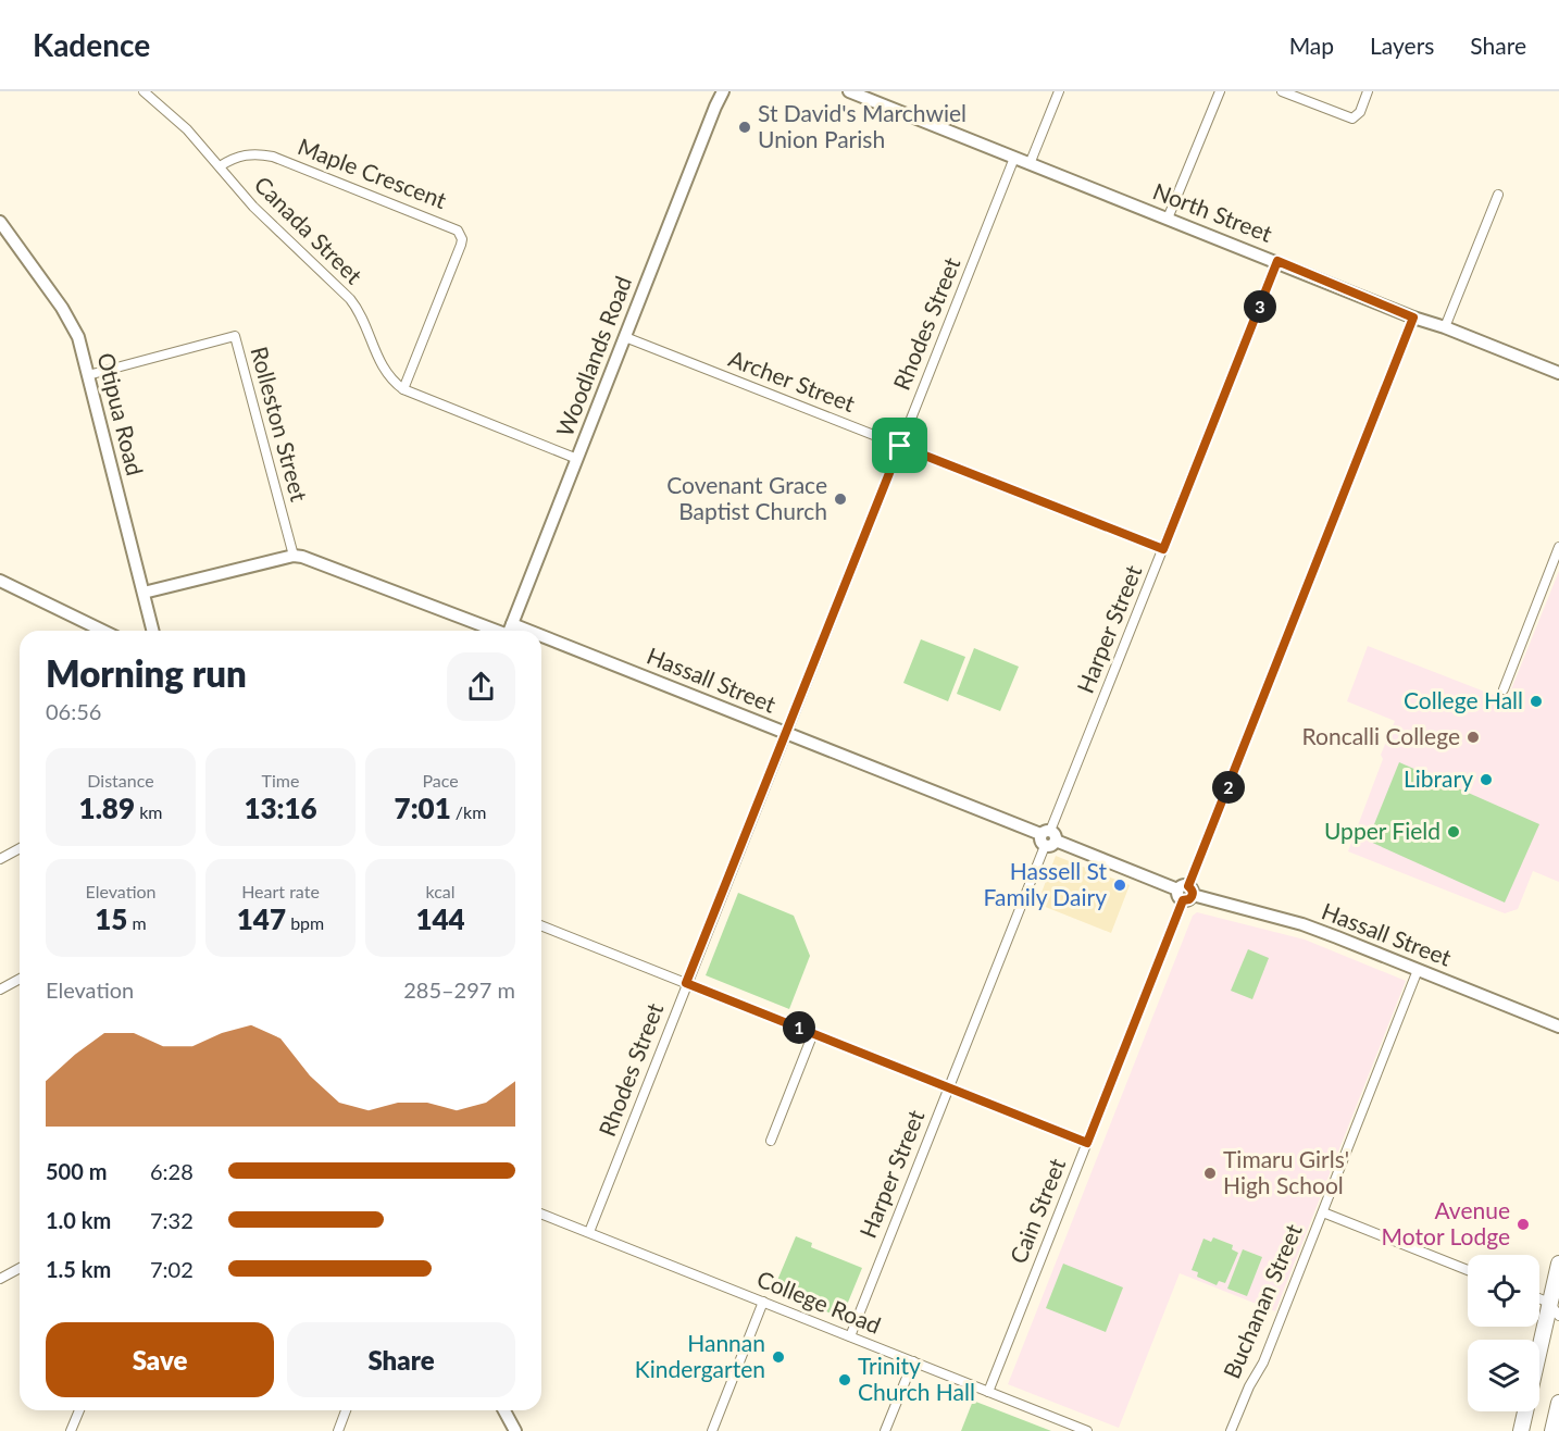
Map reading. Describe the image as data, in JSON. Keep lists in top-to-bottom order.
{
  "streets": {
    "street": [
      "Maple Crescent",
      "North Street",
      "Canada Street",
      "Rhodes Street",
      "Woodlands Road",
      "Archer Street",
      "Otipua Road",
      "Rolleston Street",
      "Harper Street",
      "Hassall Street",
      "Cain Street",
      "Buchanan Street",
      "College Road"
    ]
  },
  "crossings": [
    ["Maple Crescent", "Canada Street"],
    ["North Street", "Rhodes Street"],
    ["North Street", "Harper Street"],
    ["North Street", "Cain Street"],
    ["Canada Street", "Woodlands Road"],
    ["Rhodes Street", "Archer Street"],
    ["Rhodes Street", "Hassall Street"],
    ["Rhodes Street", "College Road"],
    ["Woodlands Road", "Archer Street"],
    ["Archer Street", "Harper Street"],
    ["Otipua Road", "Rolleston Street"],
    ["Otipua Road", "Hassall Street"],
    ["Rolleston Street", "Hassall Street"],
    ["Harper Street", "Hassall Street"],
    ["Harper Street", "College Road"],
    ["Hassall Street", "Cain Street"],
    ["Hassall Street", "Buchanan Street"],
    ["Cain Street", "College Road"]
  ],
  "places": [
    "St David's Marchwiel Union Parish",
    "Covenant Grace Baptist Church",
    "College Hall",
    "Roncalli College",
    "Library",
    "Upper Field",
    "Hassell St Family Dairy",
    "Timaru Girls' High School",
    "Avenue Motor Lodge",
    "Hannan Kindergarten",
    "Trinity Church Hall"
  ],
  "page": {
    "header": "Kadence",
    "nav": ["Map", "Layers", "Share"],
    "pins": ["3", "2", "1"],
    "heading": ["Morning run", "06:56"],
    "stats": [
      ["Distance", "1.89 km"],
      ["Time", "13:16"],
      ["Pace", "7:01 /km"],
      ["Elevation", "15 m"],
      ["Heart rate", "147 bpm"],
      ["kcal", "144"]
    ],
    "chart": ["Elevation", "285–297 m"],
    "list": [
      {
        "name": "500 m",
        "note": "6:28"
      },
      {
        "name": "1.0 km",
        "note": "7:32"
      },
      {
        "name": "1.5 km",
        "note": "7:02"
      }
    ],
    "buttons": ["Save", "Share"]
  }
}
